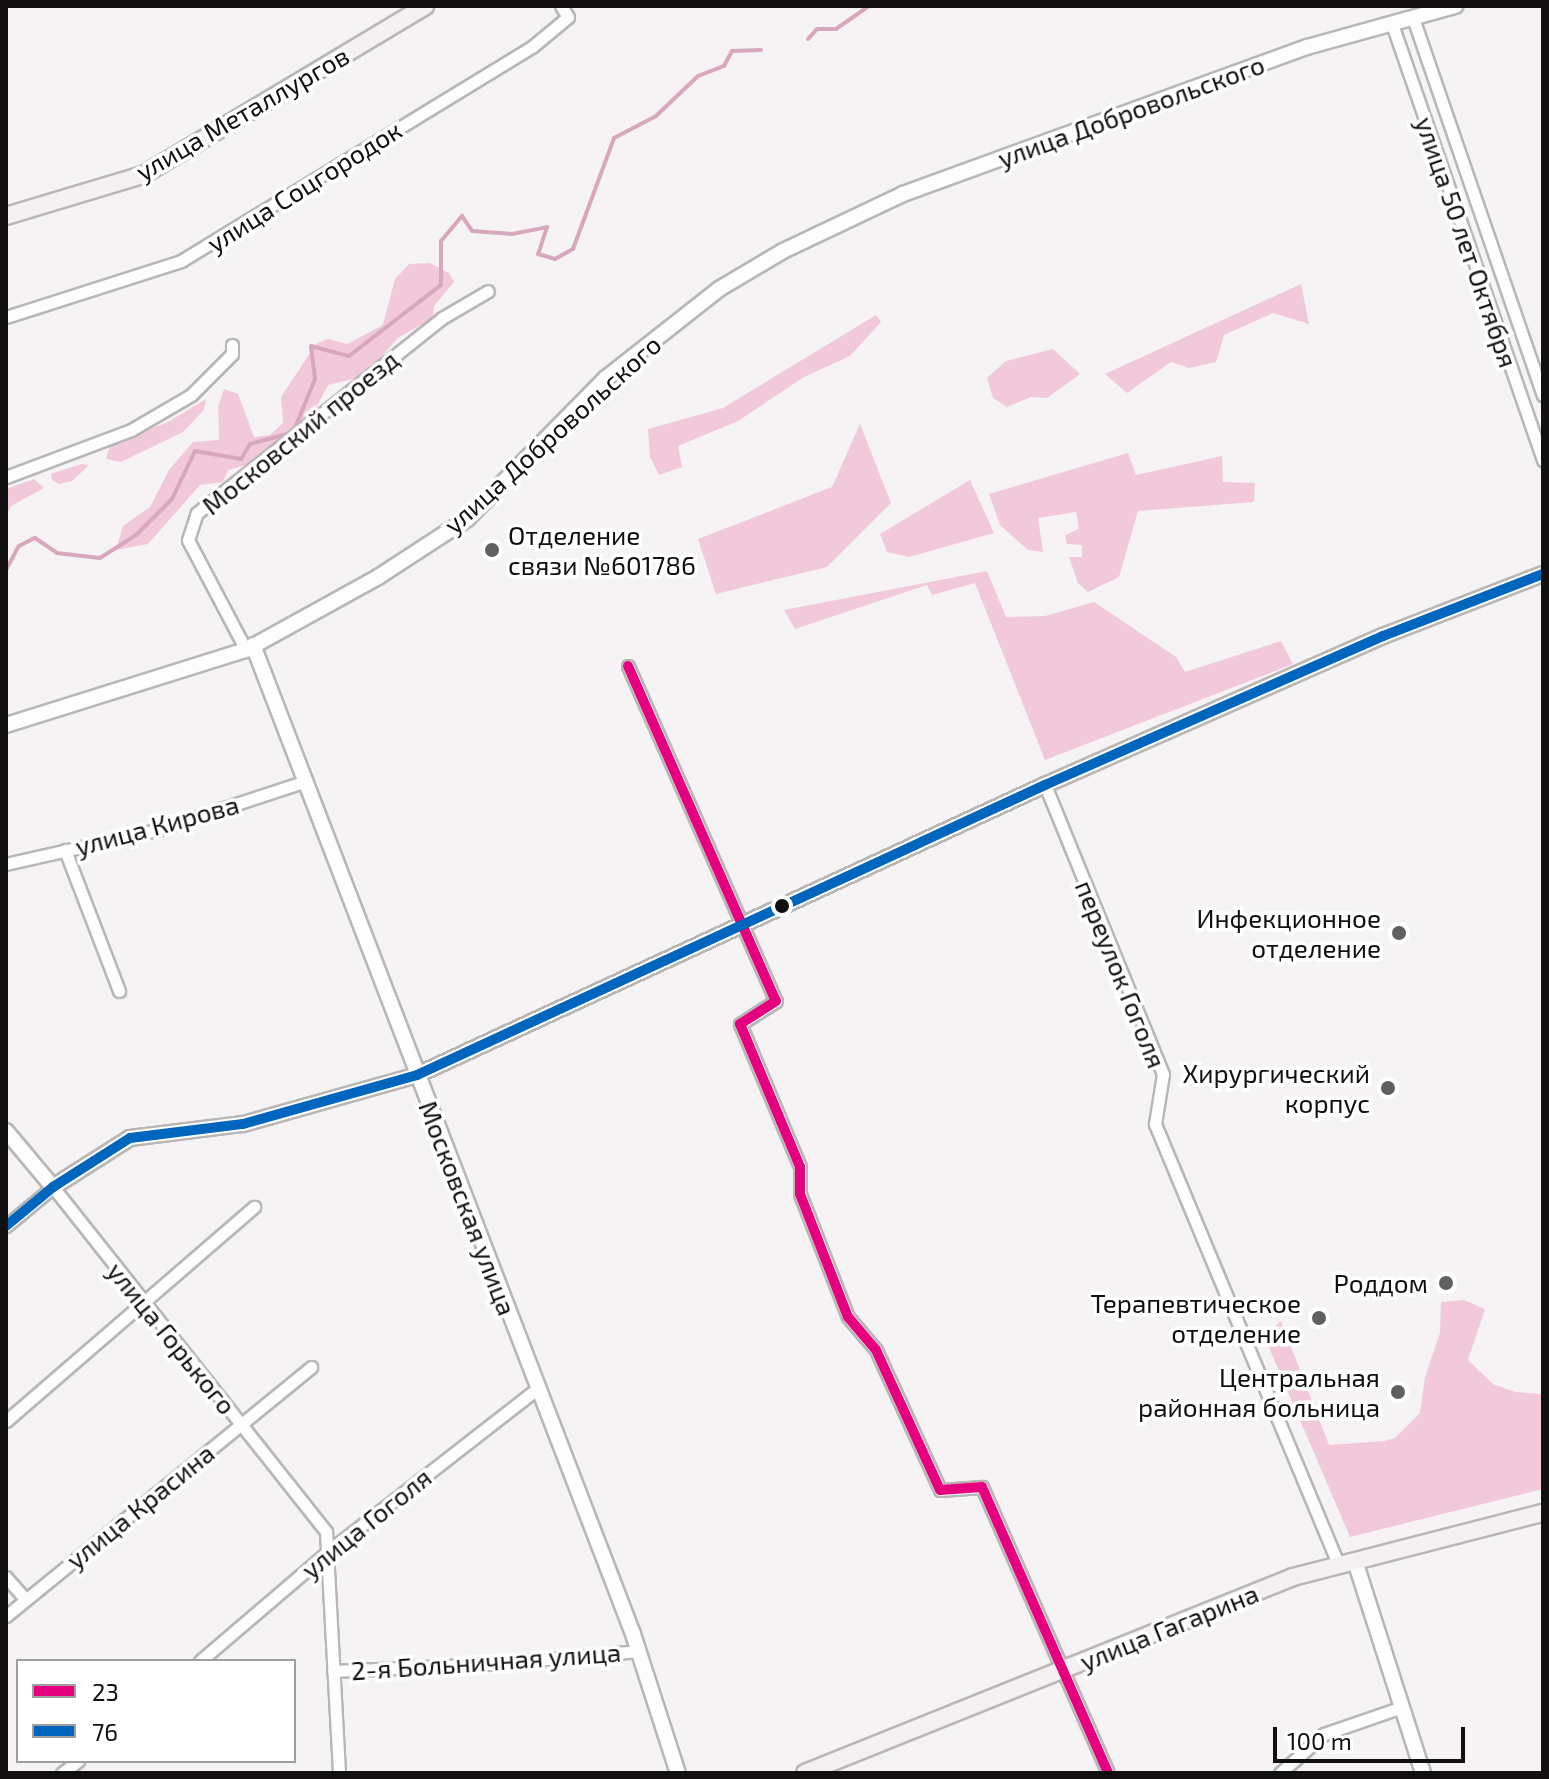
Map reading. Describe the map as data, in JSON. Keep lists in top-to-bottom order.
{
  "streets": {
    "main road": ["улица Металлургов", "улица Гагарина"],
    "street": [
      "улица Добровольского",
      "улица Соцгородок",
      "улица 50 лет Октября",
      "Московский проезд",
      "улица Кирова",
      "переулок Гоголя",
      "Московская улица",
      "улица Горького",
      "улица Красина",
      "улица Гоголя",
      "2-я Больничная улица"
    ]
  },
  "crossings": [
    ["улица Добровольского", "улица 50 лет Октября"],
    ["улица Добровольского", "Московский проезд"],
    ["улица Добровольского", "Московская улица"],
    ["Московский проезд", "Московская улица"],
    ["улица Кирова", "Московская улица"],
    ["переулок Гоголя", "улица Гагарина"],
    ["Московская улица", "улица Гоголя"],
    ["Московская улица", "2-я Больничная улица"],
    ["улица Горького", "улица Красина"],
    ["улица Горького", "улица Гоголя"]
  ],
  "places": [
    "Отделение связи №601786",
    "Инфекционное отделение",
    "Хирургический корпус",
    "Роддом",
    "Терапевтическое отделение",
    "Центральная районная больница"
  ],
  "lines": ["transit line 76", "transit line 23"],
  "legend": ["23", "76"],
  "scale_bar": "100 m"
}
